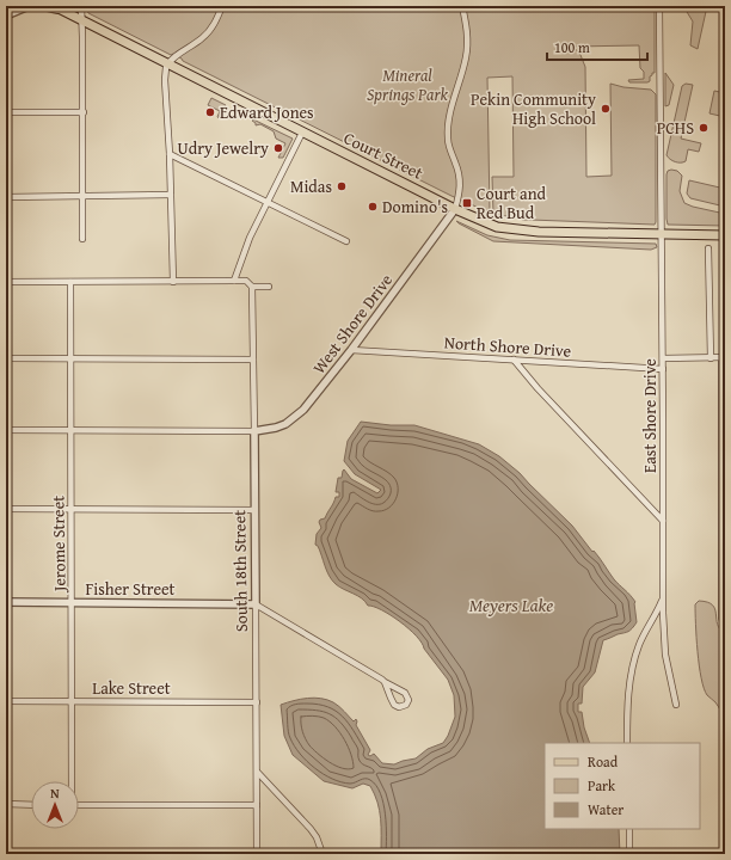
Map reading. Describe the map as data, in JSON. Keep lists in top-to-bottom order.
{
  "streets": {
    "main road": ["Court Street"],
    "street": [
      "West Shore Drive",
      "North Shore Drive",
      "East Shore Drive",
      "Jerome Street",
      "South 18th Street",
      "Fisher Street",
      "Lake Street"
    ]
  },
  "crossings": [
    ["Court Street", "West Shore Drive"],
    ["Court Street", "East Shore Drive"],
    ["West Shore Drive", "North Shore Drive"],
    ["West Shore Drive", "South 18th Street"],
    ["North Shore Drive", "East Shore Drive"],
    ["Jerome Street", "Fisher Street"],
    ["Jerome Street", "Lake Street"],
    ["South 18th Street", "Fisher Street"],
    ["South 18th Street", "Lake Street"]
  ],
  "water": ["Meyers Lake"],
  "parks": ["Mineral Springs Park"],
  "places": {
    "other": [
      "Pekin Community High School",
      "Edward Jones",
      "PCHS",
      "Udry Jewelry",
      "Midas",
      "Domino's"
    ],
    "transit": ["Court and Red Bud"]
  },
  "legend": ["Road", "Park", "Water"],
  "scale_bar": "100 m",
  "north": "top"
}
